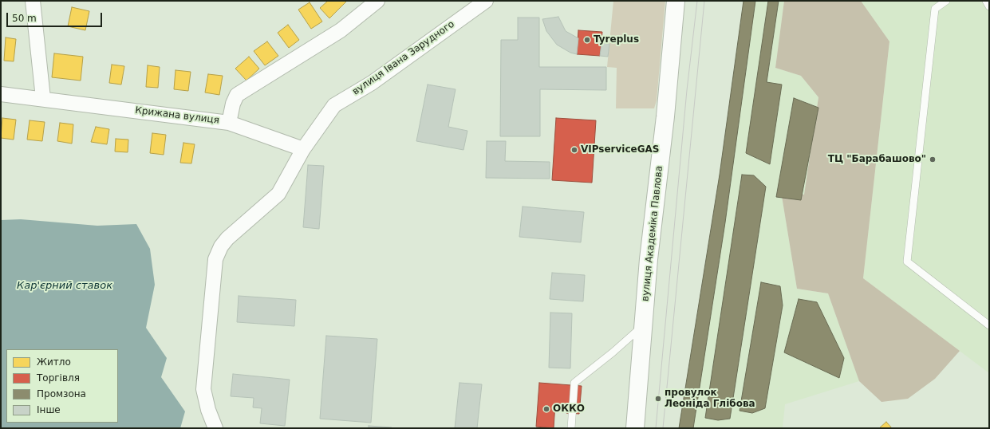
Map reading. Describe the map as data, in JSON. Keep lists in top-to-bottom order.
{
  "streets": {
    "main road": ["вулиця Академіка Павлова"],
    "street": ["вулиця Івана Зарудного", "Крижана вулиця"]
  },
  "water": ["Кар'єрний ставок"],
  "places": [
    "Tyreplus",
    "VIPserviceGAS",
    "ТЦ \"Барабашово\"",
    "провулок Леоніда Глібова",
    "ОККО"
  ],
  "legend": [
    "Житло",
    "Торгівля",
    "Промзона",
    "Інше"
  ],
  "scale_bar": "50 m"
}
